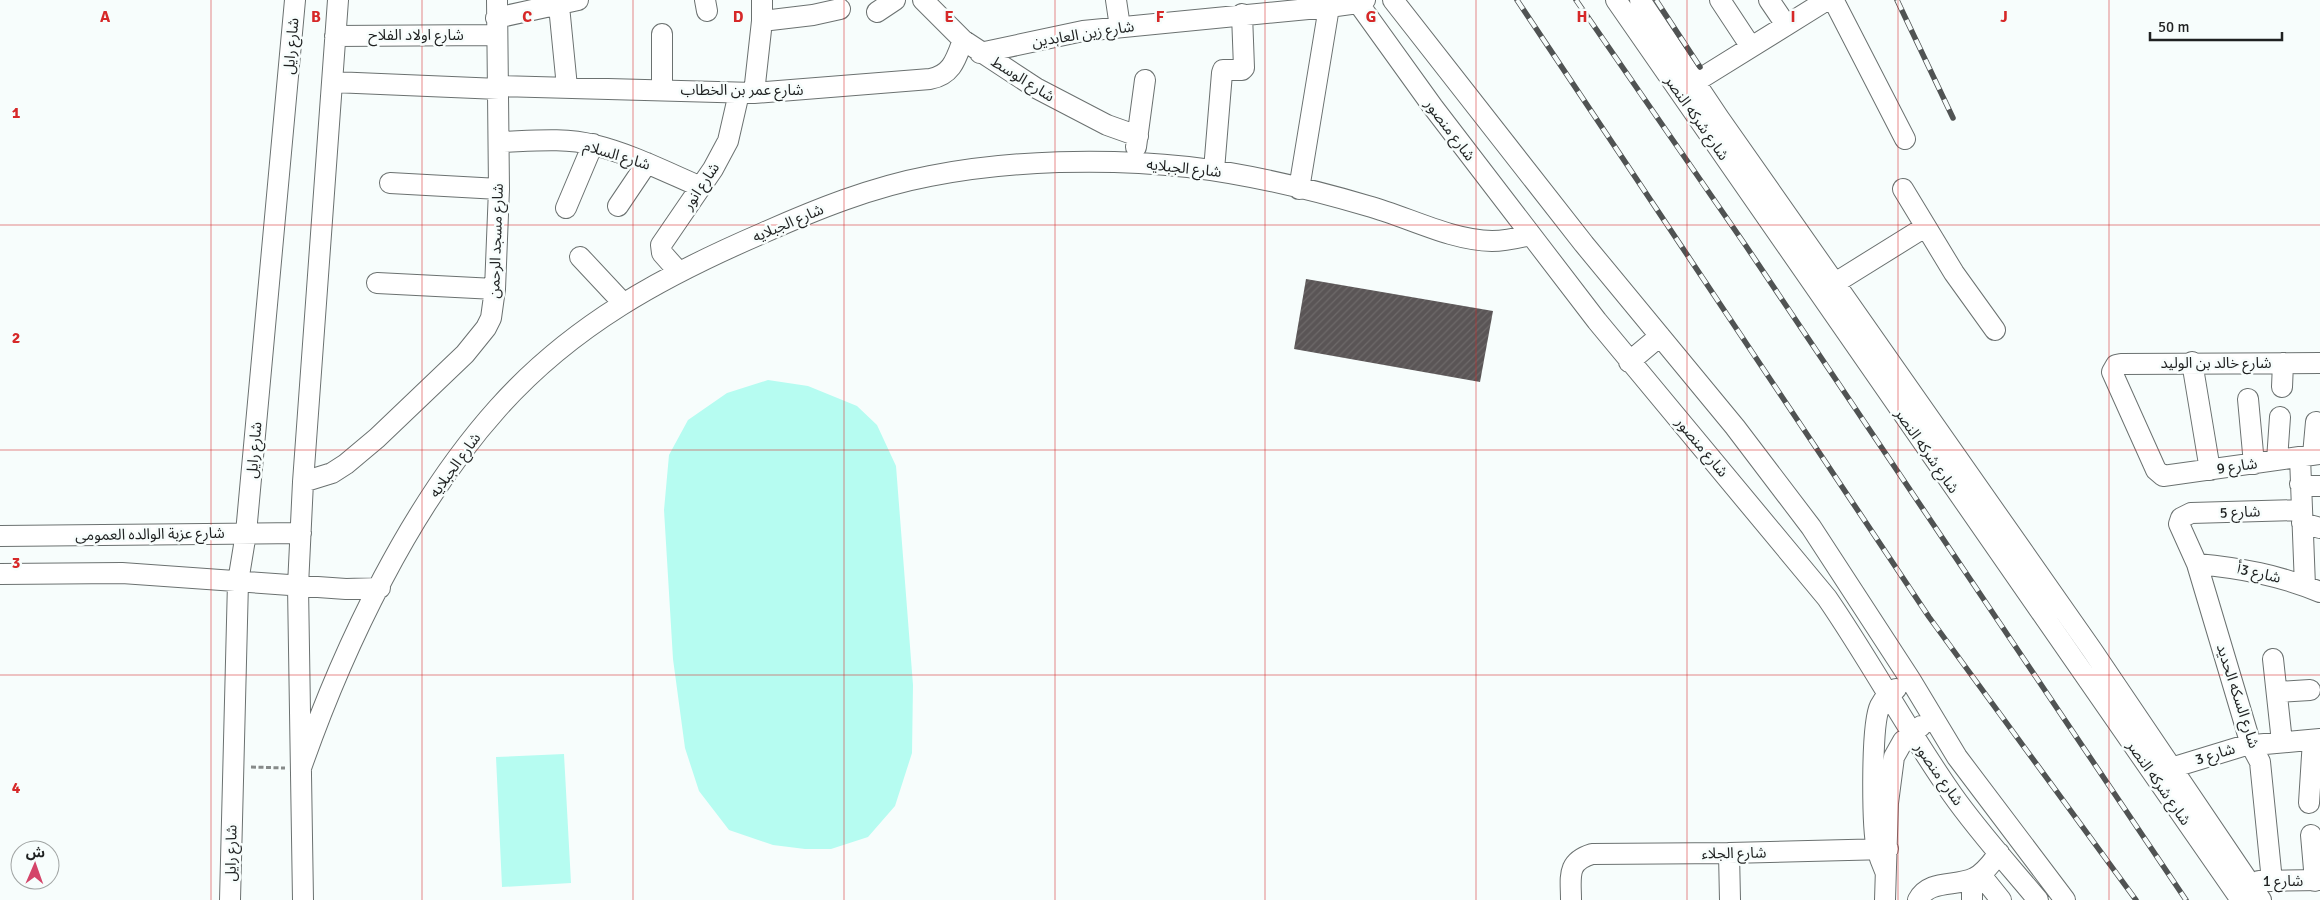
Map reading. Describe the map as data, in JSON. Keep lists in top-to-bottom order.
{
  "streets": {
    "street": [
      "شارع زين العابدين",
      "شارع اولاد الفلاح",
      "شارع رايل",
      "شارع الوسط",
      "شارع عمر بن الخطاب",
      "شارع شركه النصر",
      "شارع منصور",
      "شارع السلام",
      "شارع الجبلايه",
      "شارع انور",
      "شارع مسجد الرحمن",
      "شارع خالد بن الوليد",
      "شارع 9",
      "شارع 5",
      "شارع عزبة الوالده العمومى",
      "شارع 3أ",
      "شارع السكه الحديد",
      "شارع 3",
      "شارع الجلاء",
      "شارع 1"
    ]
  },
  "crossings": [
    ["شارع زين العابدين", "شارع الوسط"],
    ["شارع زين العابدين", "شارع منصور"],
    ["شارع اولاد الفلاح", "شارع مسجد الرحمن"],
    ["شارع رايل", "شارع عزبة الوالده العمومى"],
    ["شارع الوسط", "شارع عمر بن الخطاب"],
    ["شارع عمر بن الخطاب", "شارع انور"],
    ["شارع عمر بن الخطاب", "شارع مسجد الرحمن"],
    ["شارع شركه النصر", "شارع 3"],
    ["شارع شركه النصر", "شارع 1"],
    ["شارع منصور", "شارع الجبلايه"],
    ["شارع السلام", "شارع انور"],
    ["شارع السلام", "شارع مسجد الرحمن"],
    ["شارع الجبلايه", "شارع انور"],
    ["شارع خالد بن الوليد", "شارع 9"],
    ["شارع 5", "شارع السكه الحديد"],
    ["شارع 3أ", "شارع السكه الحديد"],
    ["شارع السكه الحديد", "شارع 3"],
    ["شارع السكه الحديد", "شارع 1"]
  ],
  "scale_bar": "50 m",
  "north": "top",
  "grid": {
    "columns": [
      "A",
      "B",
      "C",
      "D",
      "E",
      "F",
      "G",
      "H",
      "I",
      "J"
    ],
    "rows": [
      "1",
      "2",
      "3",
      "4"
    ]
  }
}
